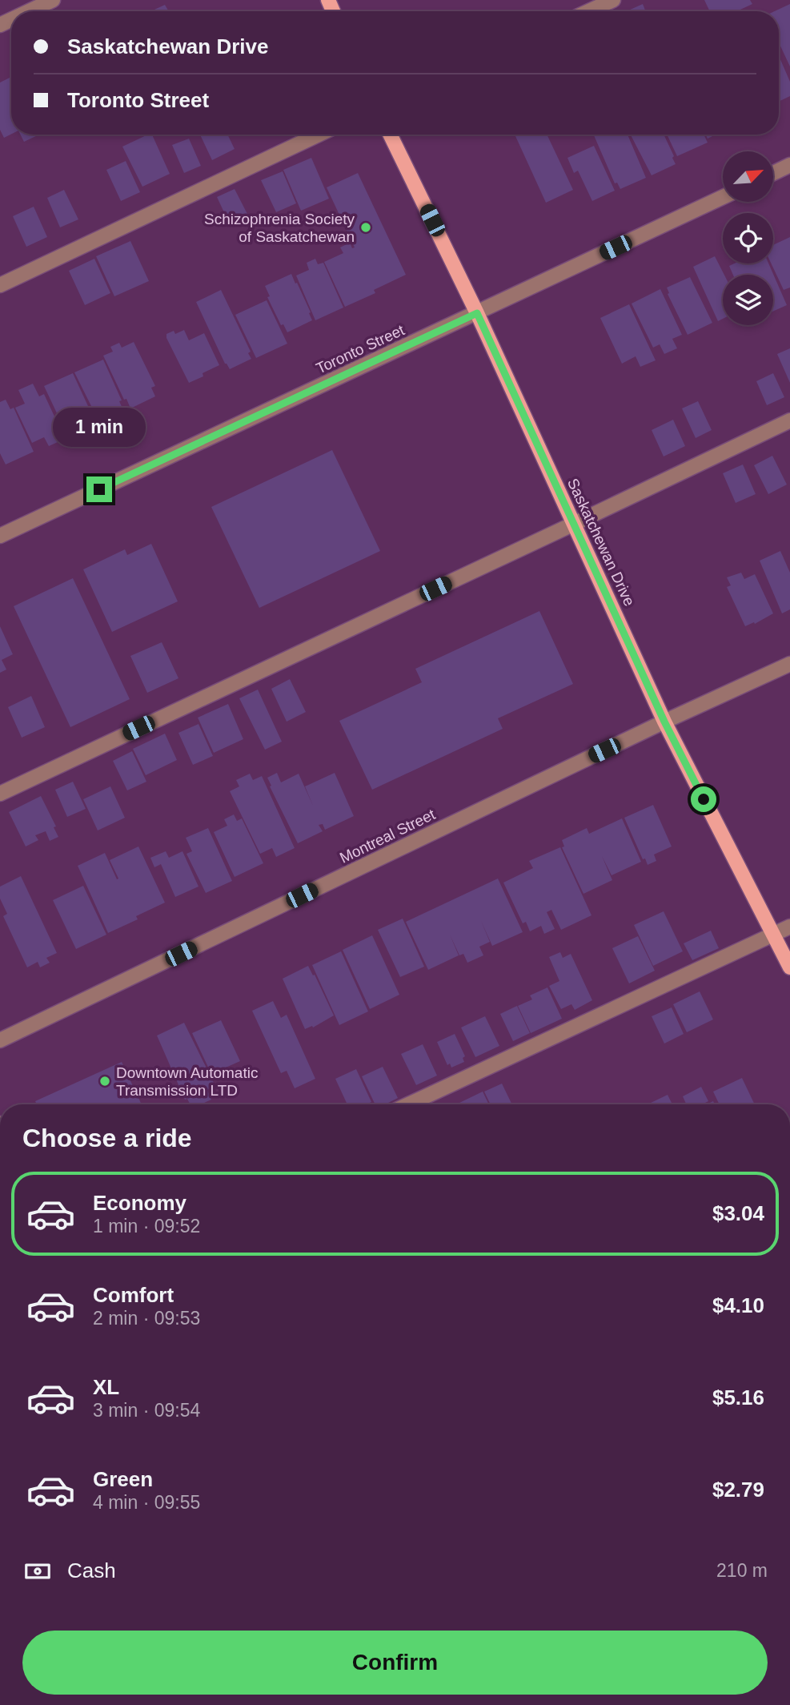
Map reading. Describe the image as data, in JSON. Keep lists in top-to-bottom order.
{
  "streets": {
    "main road": ["Saskatchewan Drive"],
    "street": ["Toronto Street", "Montreal Street"]
  },
  "crossings": [
    ["Toronto Street", "Saskatchewan Drive"],
    ["Saskatchewan Drive", "Montreal Street"]
  ],
  "places": ["Schizophrenia Society of Saskatchewan", "Downtown Automatic Transmission LTD"],
  "north": "top right",
  "page": {
    "banner": ["Saskatchewan Drive", "Toronto Street"],
    "bubble": "1 min",
    "heading": "Choose a ride",
    "list": [
      {
        "name": "Economy",
        "note": "1 min · 09:52",
        "value": "$3.04"
      },
      {
        "name": "Comfort",
        "note": "2 min · 09:53",
        "value": "$4.10"
      },
      {
        "name": "XL",
        "note": "3 min · 09:54",
        "value": "$5.16"
      },
      {
        "name": "Green",
        "note": "4 min · 09:55",
        "value": "$2.79"
      }
    ],
    "pay": ["Cash", "210 m"],
    "buttons": "Confirm"
  }
}
